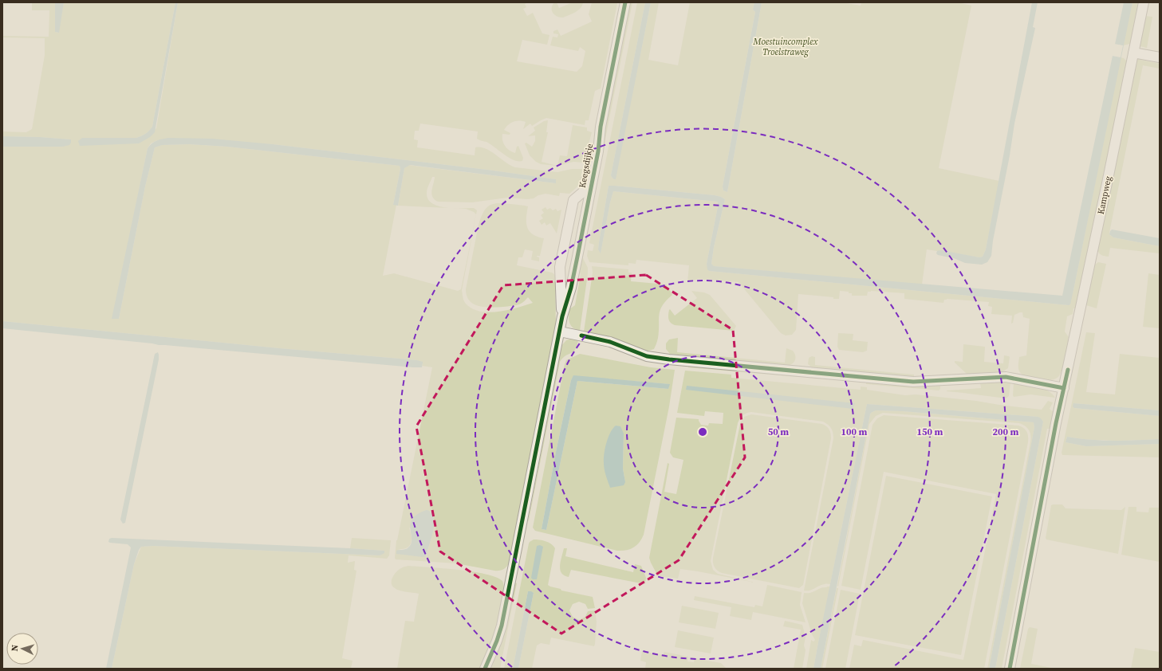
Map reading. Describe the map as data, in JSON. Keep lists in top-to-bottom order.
{
  "streets": {
    "street": ["Keegsdijkje", "Kampweg"]
  },
  "parks": ["Moestuincomplex Troelstraweg"],
  "north": "left",
  "rings": [
    "50 m",
    "100 m",
    "150 m",
    "200 m"
  ]
}
